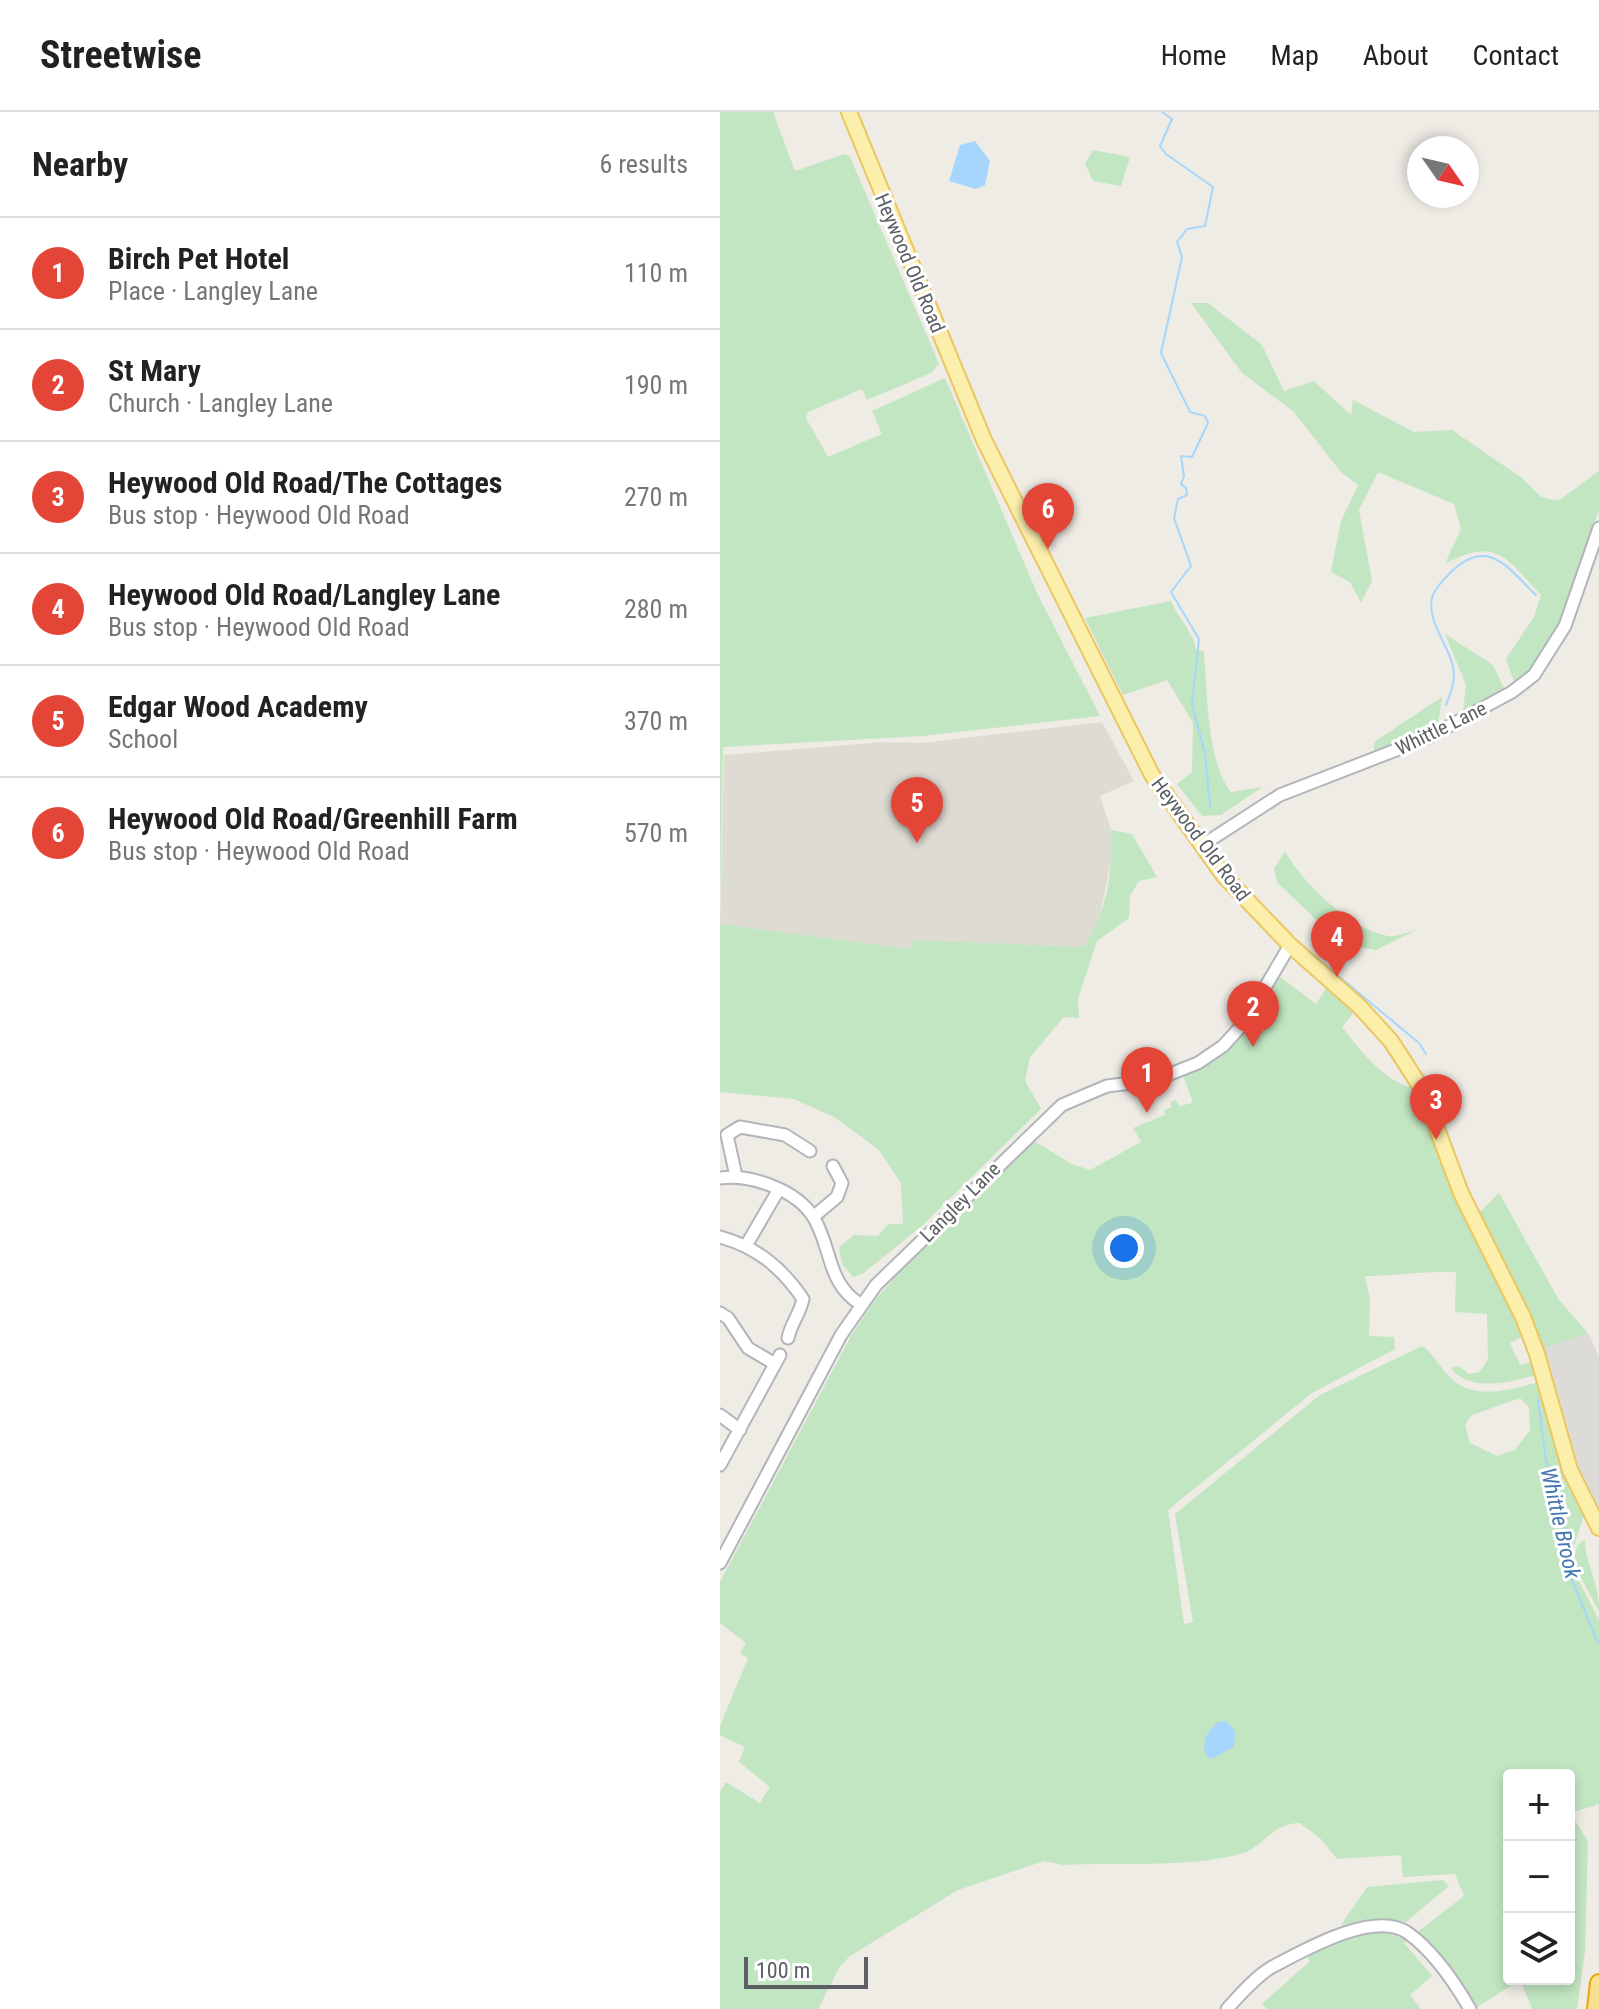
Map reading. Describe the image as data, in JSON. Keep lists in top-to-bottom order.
{
  "streets": {
    "main road": ["Heywood Old Road"],
    "street": ["Whittle Lane", "Langley Lane"]
  },
  "crossings": [
    ["Heywood Old Road", "Whittle Lane"],
    ["Heywood Old Road", "Langley Lane"]
  ],
  "water": ["Whittle Brook"],
  "scale_bar": "100 m",
  "north": "bottom right",
  "page": {
    "header": "Streetwise",
    "nav": [
      "Home",
      "Map",
      "About",
      "Contact"
    ],
    "heading": ["Nearby", "6 results"],
    "list": [
      {
        "mark": "1",
        "name": "Birch Pet Hotel",
        "note": "Place · Langley Lane",
        "value": "110 m"
      },
      {
        "mark": "2",
        "name": "St Mary",
        "note": "Church · Langley Lane",
        "value": "190 m"
      },
      {
        "mark": "3",
        "name": "Heywood Old Road/The Cottages",
        "note": "Bus stop · Heywood Old Road",
        "value": "270 m"
      },
      {
        "mark": "4",
        "name": "Heywood Old Road/Langley Lane",
        "note": "Bus stop · Heywood Old Road",
        "value": "280 m"
      },
      {
        "mark": "5",
        "name": "Edgar Wood Academy",
        "note": "School",
        "value": "370 m"
      },
      {
        "mark": "6",
        "name": "Heywood Old Road/Greenhill Farm",
        "note": "Bus stop · Heywood Old Road",
        "value": "570 m"
      }
    ],
    "pins": [
      "6",
      "5",
      "4",
      "2",
      "1",
      "3"
    ],
    "map_buttons": ["+", "−"],
    "scale": "100 m"
  }
}
